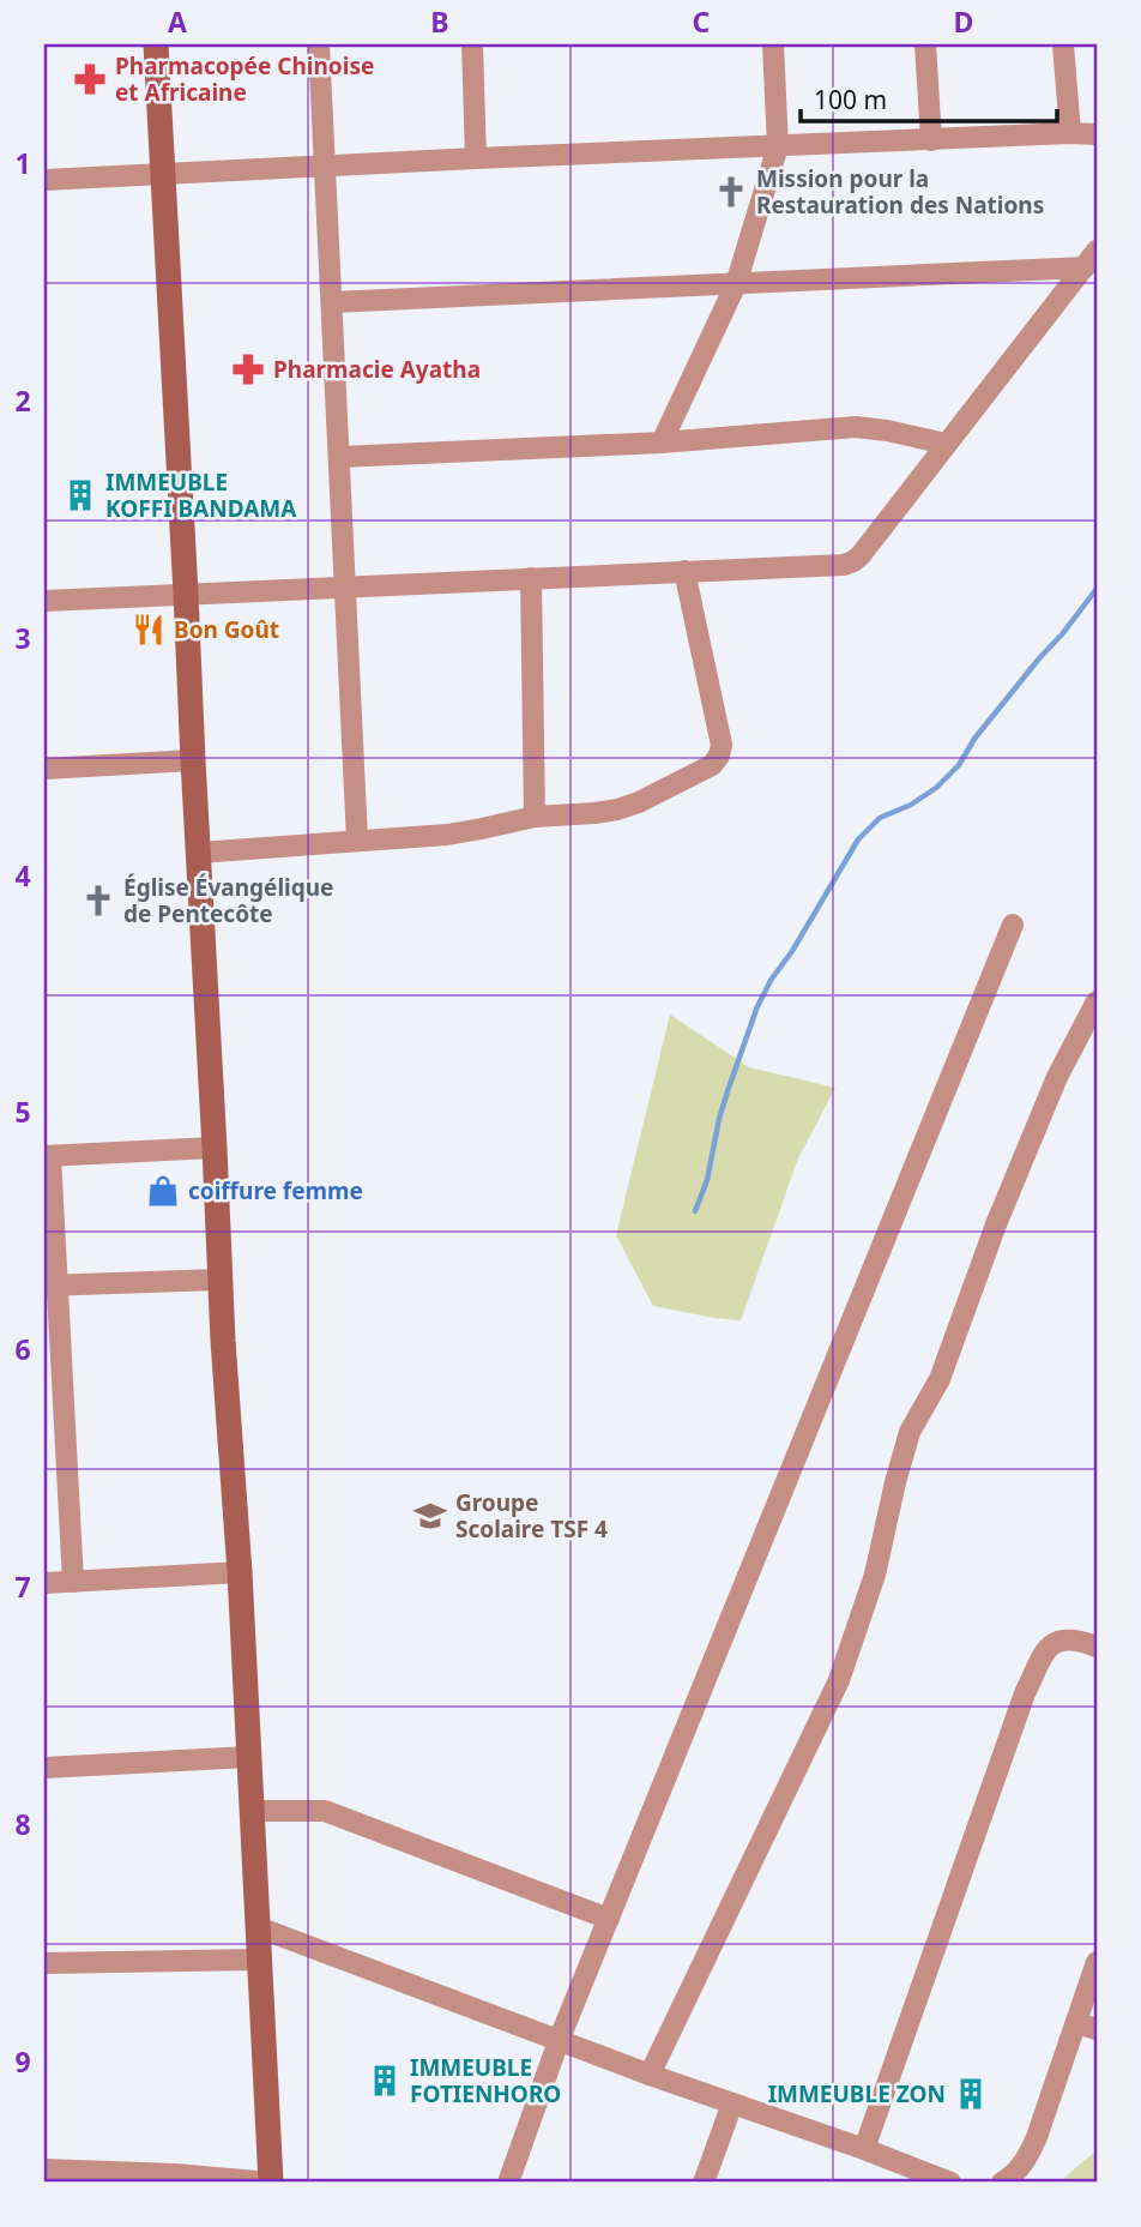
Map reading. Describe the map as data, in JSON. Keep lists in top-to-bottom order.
{
  "places": {
    "pharmacy": ["Pharmacopée Chinoise et Africaine", "Pharmacie Ayatha"],
    "church": ["Mission pour la Restauration des Nations", "Église Évangélique de Pentecôte"],
    "building": ["IMMEUBLE KOFFI BANDAMA", "IMMEUBLE FOTIENHORO", "IMMEUBLE ZON"],
    "restaurant": ["Bon Goût"],
    "shop": ["coiffure femme"],
    "school or university": ["Groupe Scolaire TSF 4"]
  },
  "scale_bar": "100 m",
  "grid": {
    "columns": [
      "A",
      "B",
      "C",
      "D"
    ],
    "rows": [
      "1",
      "2",
      "3",
      "4",
      "5",
      "6",
      "7",
      "8",
      "9"
    ]
  }
}
